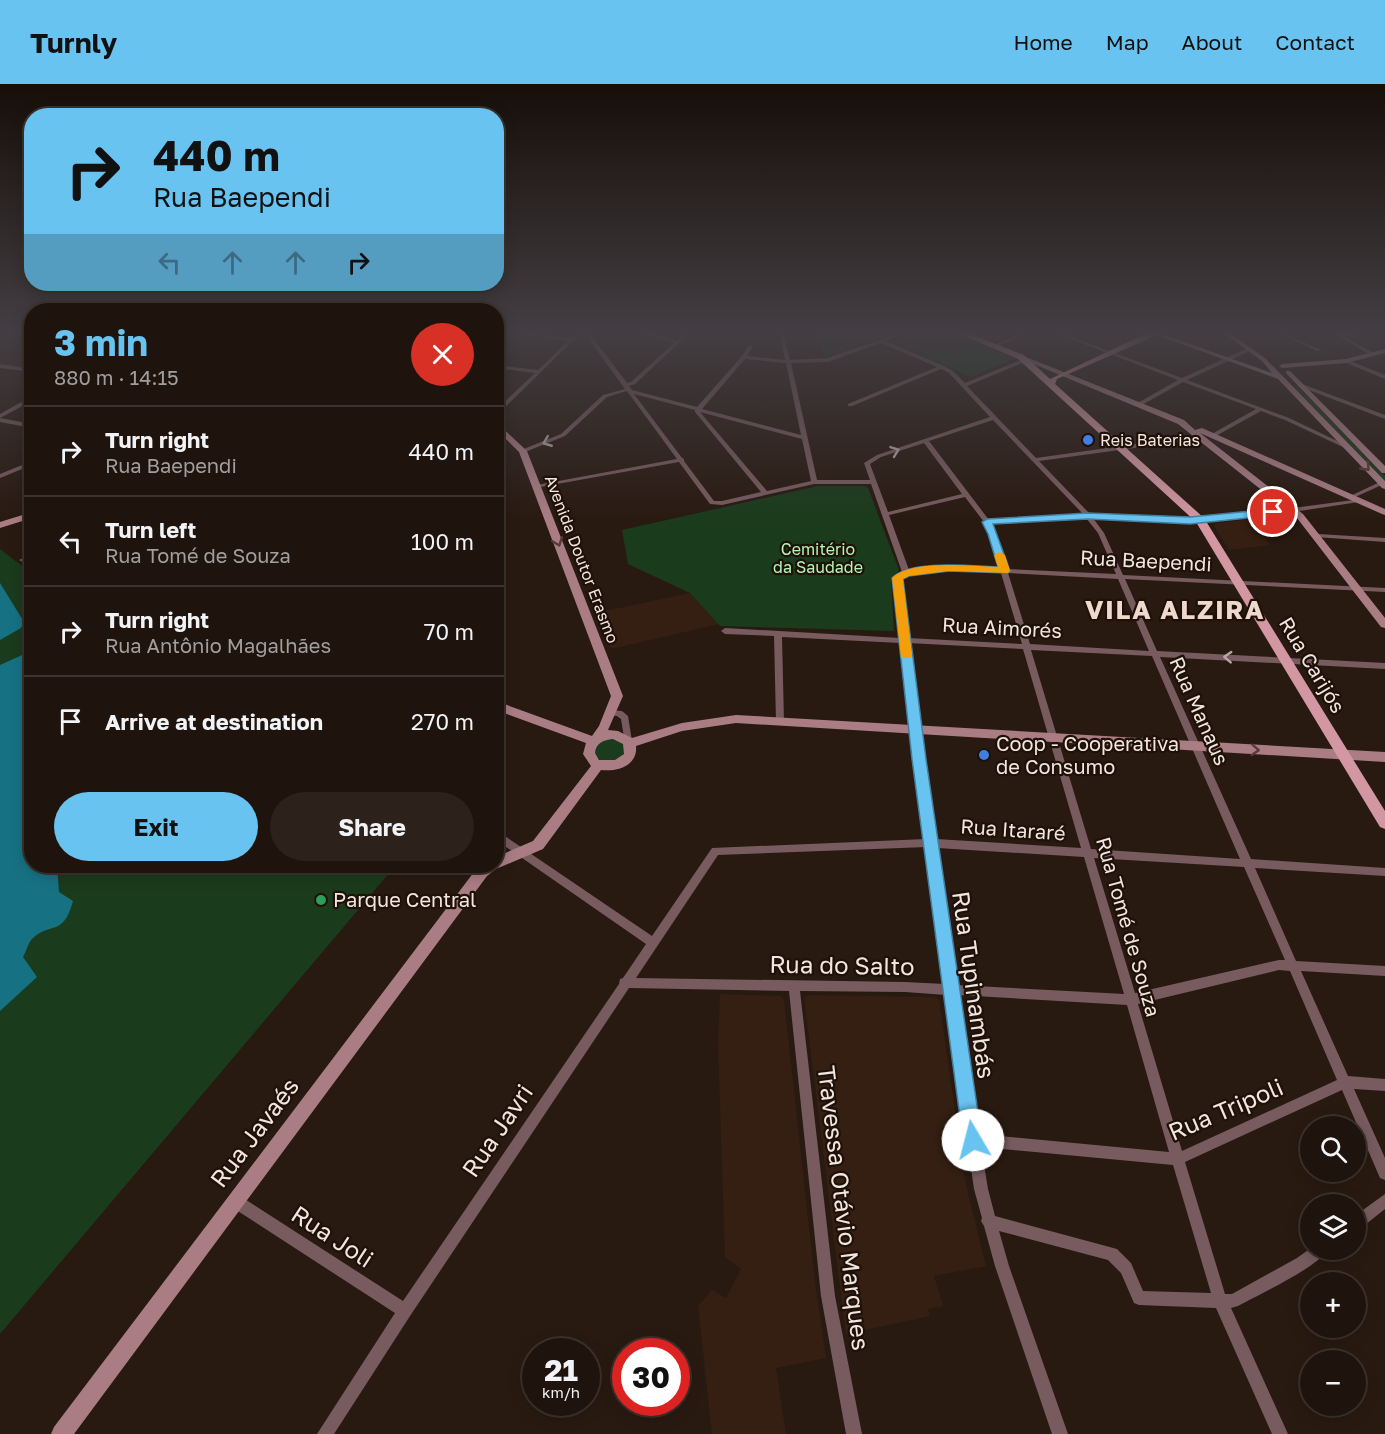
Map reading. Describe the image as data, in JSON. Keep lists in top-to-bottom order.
{
  "streets": {
    "main road": ["Rua Carijós"],
    "street": [
      "Avenida Doutor Erasmo",
      "Rua Baependi",
      "Rua Aimorés",
      "Rua Manaus",
      "Rua Itararé",
      "Rua Tomé de Souza",
      "Rua do Salto",
      "Rua Tupinambás",
      "Rua Tripoli",
      "Rua Javri",
      "Rua Javaés",
      "Travessa Otávio Marques",
      "Rua Joli"
    ]
  },
  "crossings": [
    ["Rua Baependi", "Rua Carijós"],
    ["Rua Baependi", "Rua Manaus"],
    ["Rua Baependi", "Rua Tomé de Souza"],
    ["Rua Baependi", "Rua Tupinambás"],
    ["Rua Aimorés", "Rua Carijós"],
    ["Rua Aimorés", "Rua Manaus"],
    ["Rua Aimorés", "Rua Tomé de Souza"],
    ["Rua Aimorés", "Rua Tupinambás"],
    ["Rua Manaus", "Rua Itararé"],
    ["Rua Manaus", "Rua do Salto"],
    ["Rua Manaus", "Rua Tripoli"],
    ["Rua Itararé", "Rua Tomé de Souza"],
    ["Rua Itararé", "Rua Tupinambás"],
    ["Rua Itararé", "Rua Javri"],
    ["Rua Tomé de Souza", "Rua do Salto"],
    ["Rua Tomé de Souza", "Rua Tripoli"],
    ["Rua do Salto", "Rua Tupinambás"],
    ["Rua do Salto", "Rua Javri"],
    ["Rua do Salto", "Travessa Otávio Marques"],
    ["Rua Tupinambás", "Rua Tripoli"],
    ["Rua Javri", "Rua Joli"],
    ["Rua Javaés", "Rua Joli"]
  ],
  "one_way": ["Avenida Doutor Erasmo"],
  "districts": ["VILA ALZIRA"],
  "parks": ["Cemitério da Saudade"],
  "places": ["Reis Baterias", "Coop - Cooperativa de Consumo", "Parque Central"],
  "page": {
    "header": "Turnly",
    "nav": [
      "Home",
      "Map",
      "About",
      "Contact"
    ],
    "turn": ["440 m", "Rua Baependi"],
    "heading": ["3 min", "880 m · 14:15"],
    "list": [
      {
        "name": "Turn right",
        "note": "Rua Baependi",
        "value": "440 m"
      },
      {
        "name": "Turn left",
        "note": "Rua Tomé de Souza",
        "value": "100 m"
      },
      {
        "name": "Turn right",
        "note": "Rua Antônio Magalhães",
        "value": "70 m"
      },
      {
        "name": "Arrive at destination",
        "value": "270 m"
      }
    ],
    "buttons": ["Exit", "Share"],
    "map_buttons": ["+", "−"],
    "speed": "21 km/h",
    "limit": "30"
  }
}
